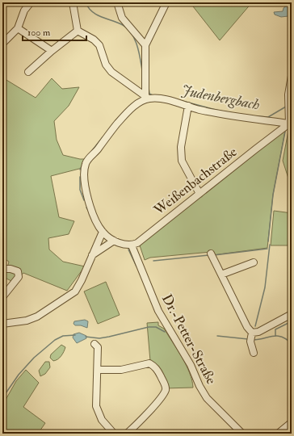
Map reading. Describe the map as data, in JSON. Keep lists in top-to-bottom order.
{
  "streets": {
    "street": ["Weißenbachstraße", "Dr.-Petter-Straße"]
  },
  "crossings": [
    ["Weißenbachstraße", "Dr.-Petter-Straße"]
  ],
  "water": ["Judenbergbach"],
  "scale_bar": "100 m"
}
